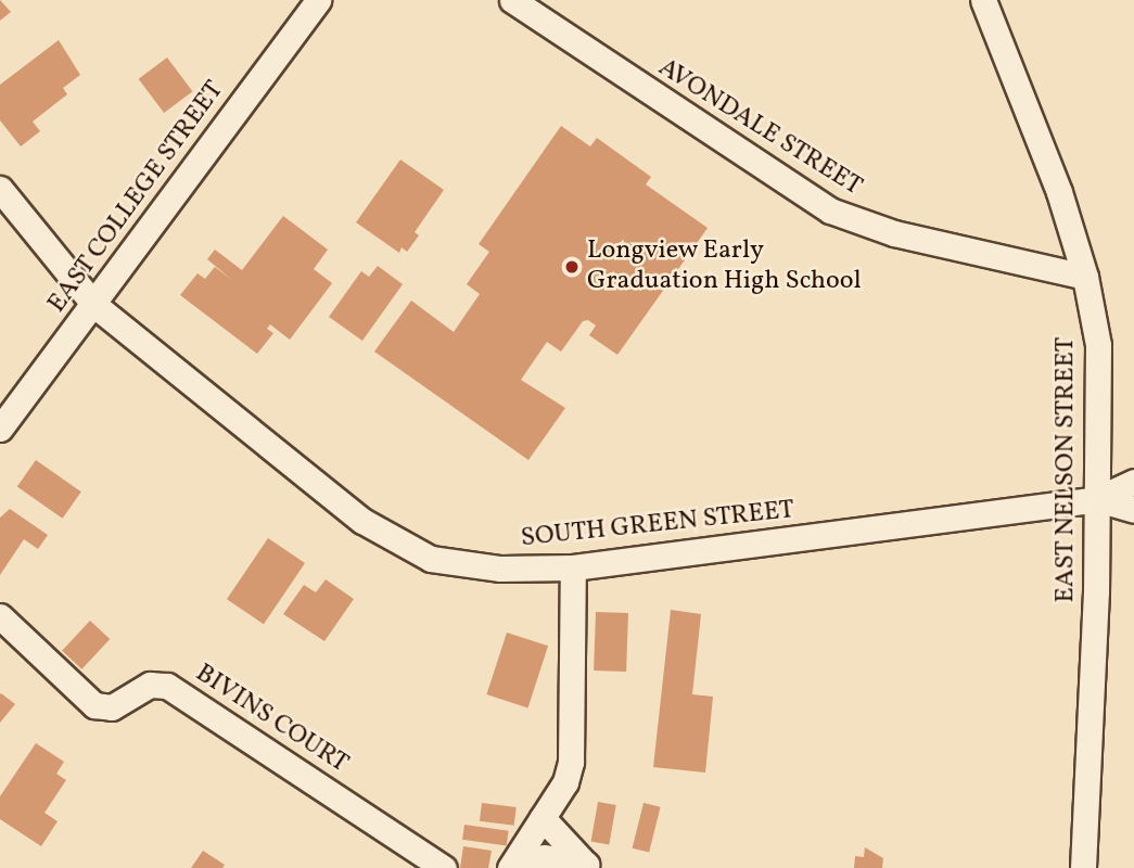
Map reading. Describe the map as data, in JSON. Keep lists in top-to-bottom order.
{
  "streets": {
    "street": [
      "AVONDALE STREET",
      "EAST COLLEGE STREET",
      "EAST NELSON STREET",
      "SOUTH GREEN STREET",
      "BIVINS COURT"
    ]
  },
  "crossings": [
    ["AVONDALE STREET", "EAST NELSON STREET"],
    ["EAST COLLEGE STREET", "SOUTH GREEN STREET"],
    ["EAST NELSON STREET", "SOUTH GREEN STREET"]
  ],
  "places": ["Longview Early Graduation High School"]
}
